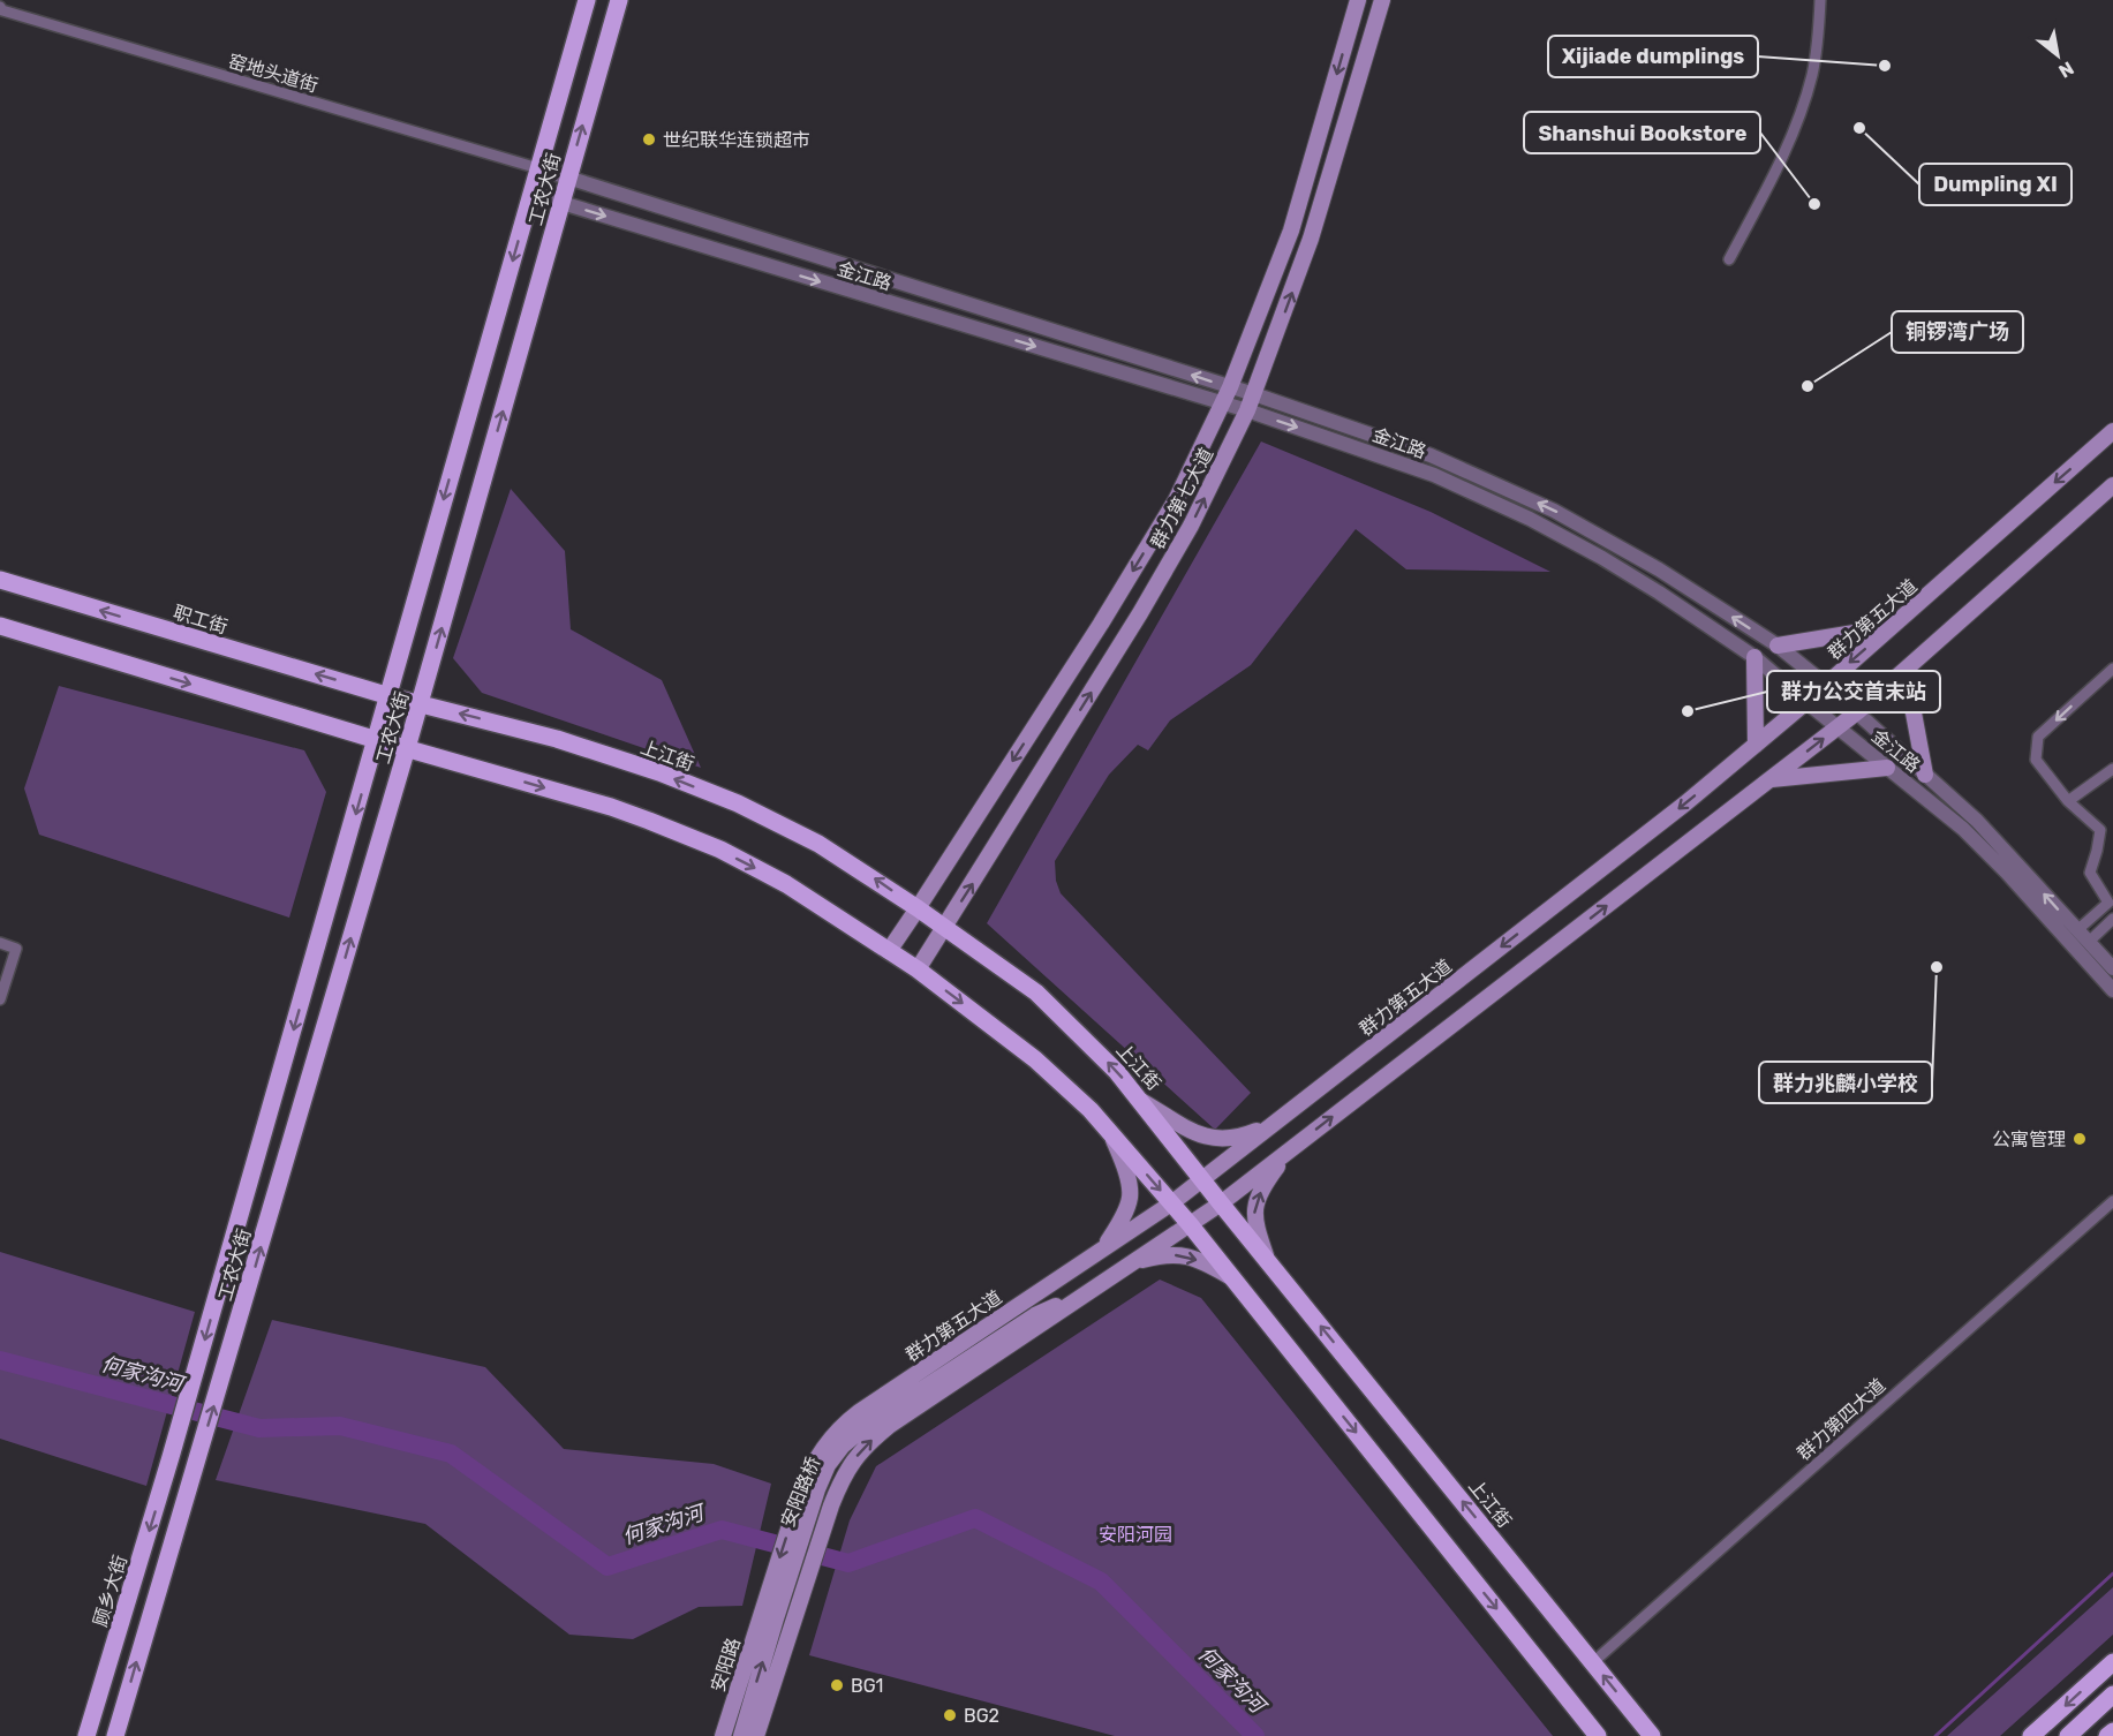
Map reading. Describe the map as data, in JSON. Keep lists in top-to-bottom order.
{
  "streets": {
    "main road": [
      "工农大街",
      "群力第七大道",
      "职工街",
      "群力第五大道",
      "上江街",
      "安阳路桥",
      "顾乡大街",
      "安阳路"
    ],
    "street": ["窑地头道街", "金江路", "群力第四大道"]
  },
  "crossings": [
    ["窑地头道街", "工农大街"],
    ["窑地头道街", "金江路"],
    ["工农大街", "金江路"],
    ["工农大街", "职工街"],
    ["工农大街", "上江街"],
    ["工农大街", "顾乡大街"],
    ["金江路", "群力第七大道"],
    ["金江路", "群力第五大道"],
    ["群力第七大道", "上江街"],
    ["职工街", "上江街"],
    ["群力第五大道", "上江街"],
    ["群力第五大道", "安阳路"],
    ["上江街", "群力第四大道"]
  ],
  "one_way": ["顾乡大街"],
  "water": ["何家沟河"],
  "parks": ["安阳河园"],
  "places": [
    "Xijiade dumplings",
    "Dumpling XI",
    "世纪联华连锁超市",
    "Shanshui Bookstore",
    "铜锣湾广场",
    "群力公交首末站",
    "群力兆麟小学校",
    "公寓管理",
    "BG1",
    "BG2"
  ],
  "north": "bottom right"
}
